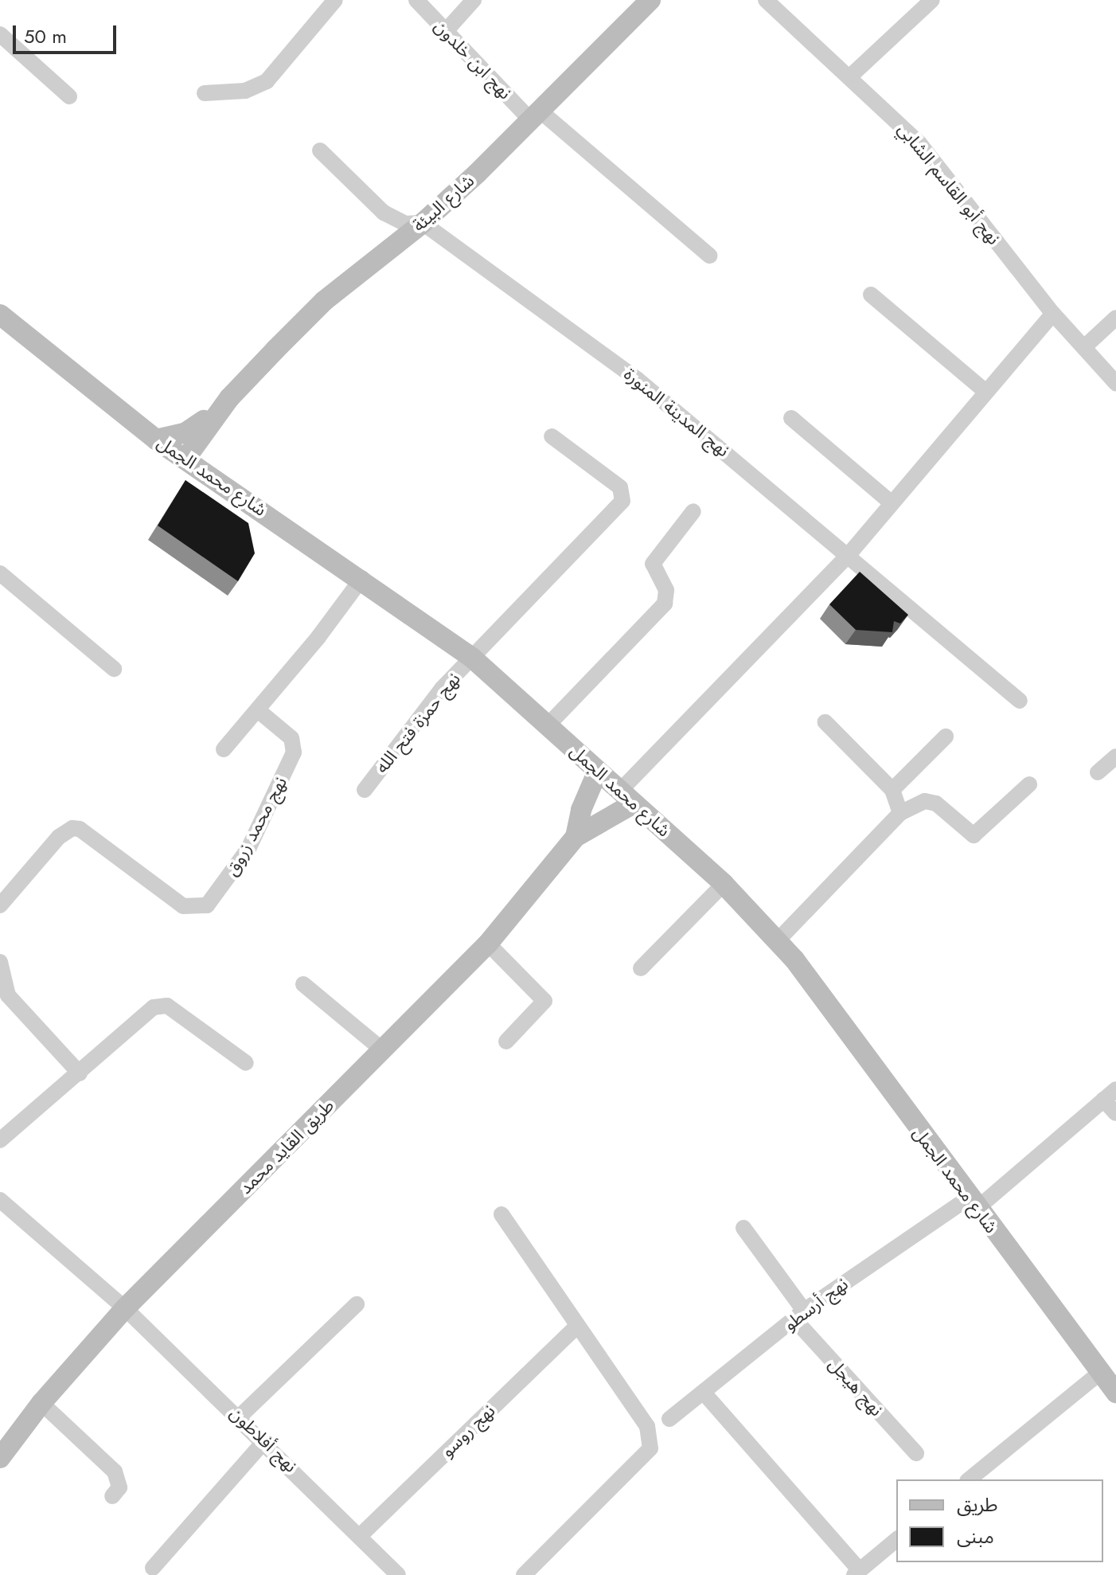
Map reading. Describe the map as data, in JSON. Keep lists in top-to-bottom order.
{
  "streets": {
    "street": [
      "نهج ابن خلدون",
      "نهج أبو القاسم الشابي",
      "شارع البيئة",
      "نهج المدينة المنورة",
      "شارع محمد الجمل",
      "نهج حمزة فتح الله",
      "نهج محمد زروق",
      "طريق القايد محمد",
      "نهج أرسطو",
      "نهج هيجل",
      "نهج روسو",
      "نهج أفلاطون"
    ]
  },
  "crossings": [
    ["نهج ابن خلدون", "شارع البيئة"],
    ["شارع البيئة", "نهج المدينة المنورة"],
    ["شارع البيئة", "شارع محمد الجمل"],
    ["شارع محمد الجمل", "نهج حمزة فتح الله"],
    ["شارع محمد الجمل", "طريق القايد محمد"],
    ["شارع محمد الجمل", "نهج أرسطو"],
    ["طريق القايد محمد", "نهج أفلاطون"],
    ["نهج أرسطو", "نهج هيجل"],
    ["نهج روسو", "نهج أفلاطون"]
  ],
  "legend": ["طريق", "مبنى"],
  "scale_bar": "50 m"
}
